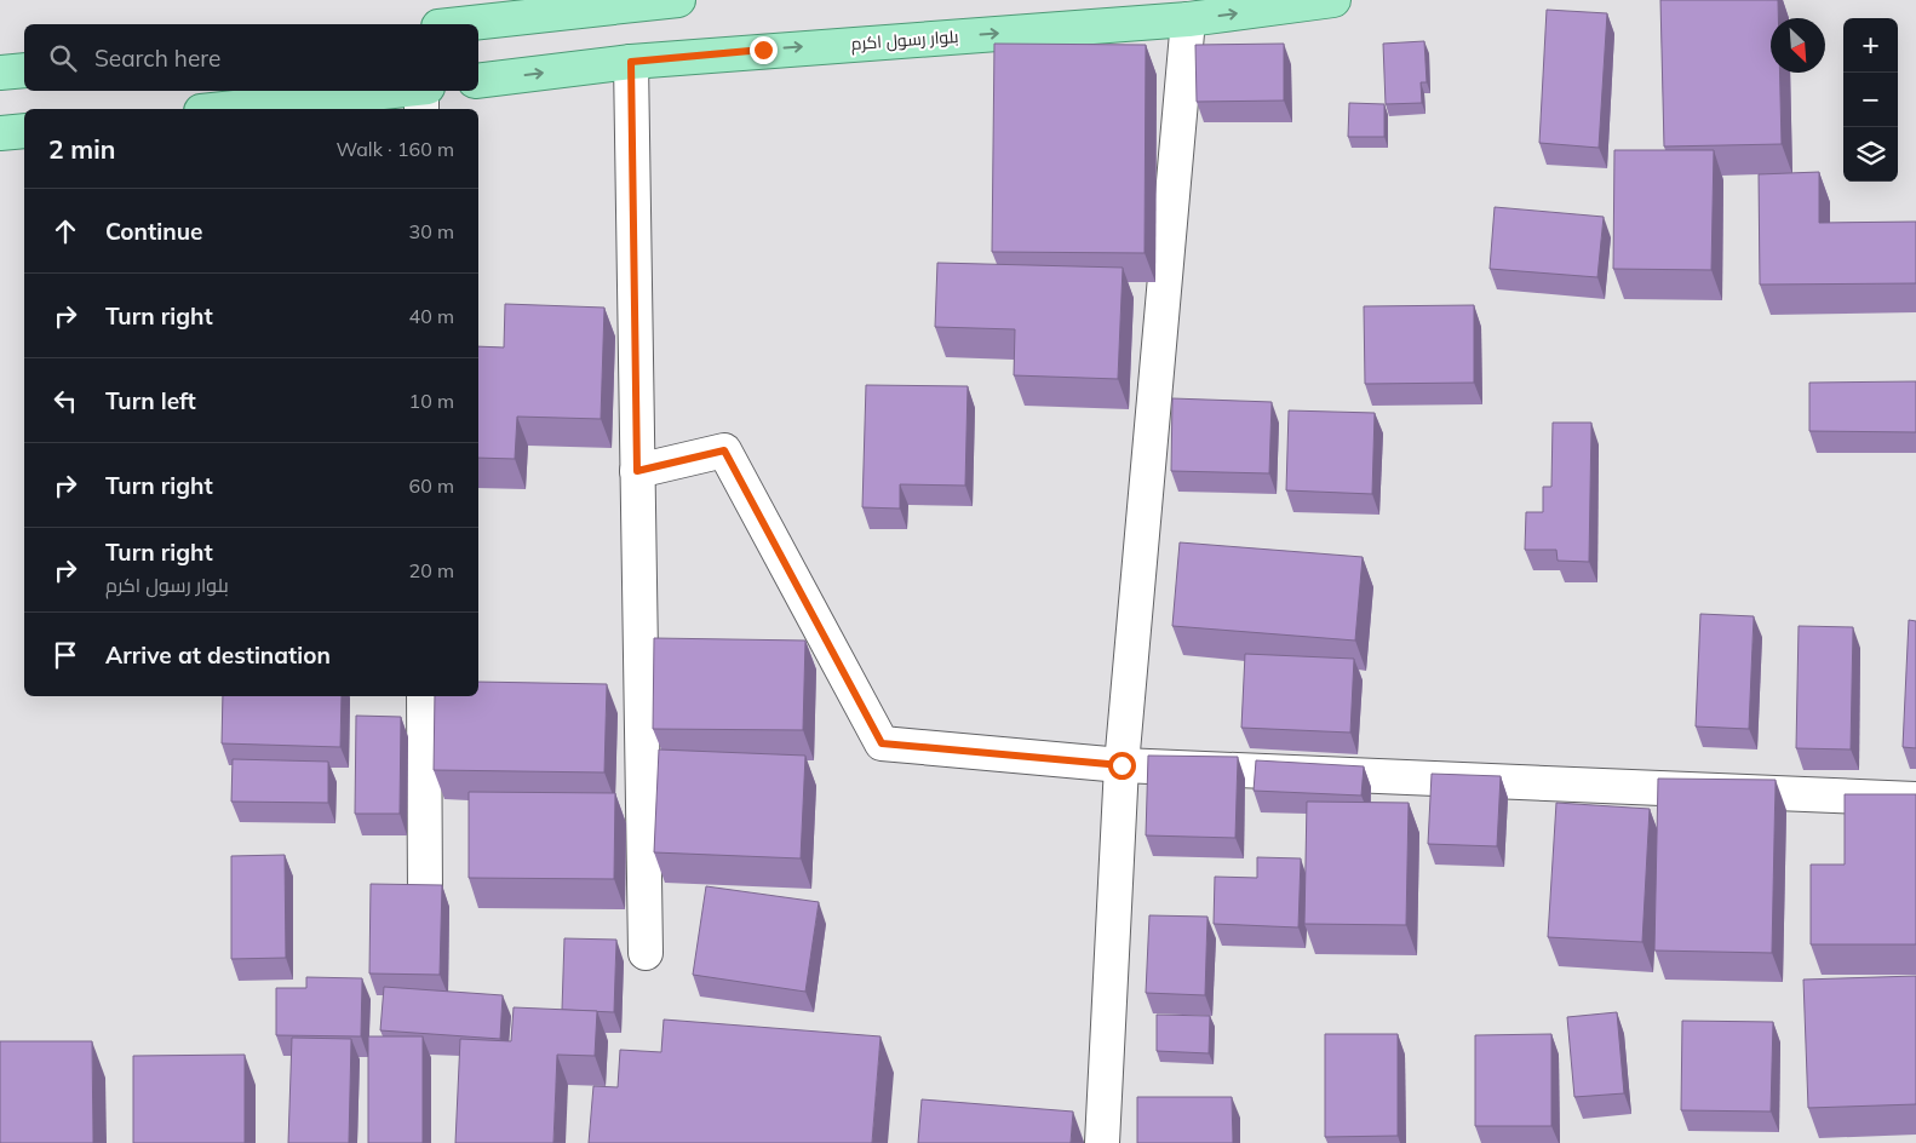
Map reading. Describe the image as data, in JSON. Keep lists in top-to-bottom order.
{
  "streets": {
    "main road": ["بلوار رسول اکرم"]
  },
  "one_way": ["بلوار رسول اکرم"],
  "north": "bottom right",
  "page": {
    "map_buttons": ["+", "−"],
    "search": "Search here",
    "heading": ["2 min", "Walk · 160 m"],
    "list": [
      ["Continue", "30 m"],
      ["Turn right", "40 m"],
      ["Turn left", "10 m"],
      ["Turn right", "60 m"],
      ["Turn right", "بلوار رسول اکرم", "20 m"],
      "Arrive at destination"
    ]
  }
}
